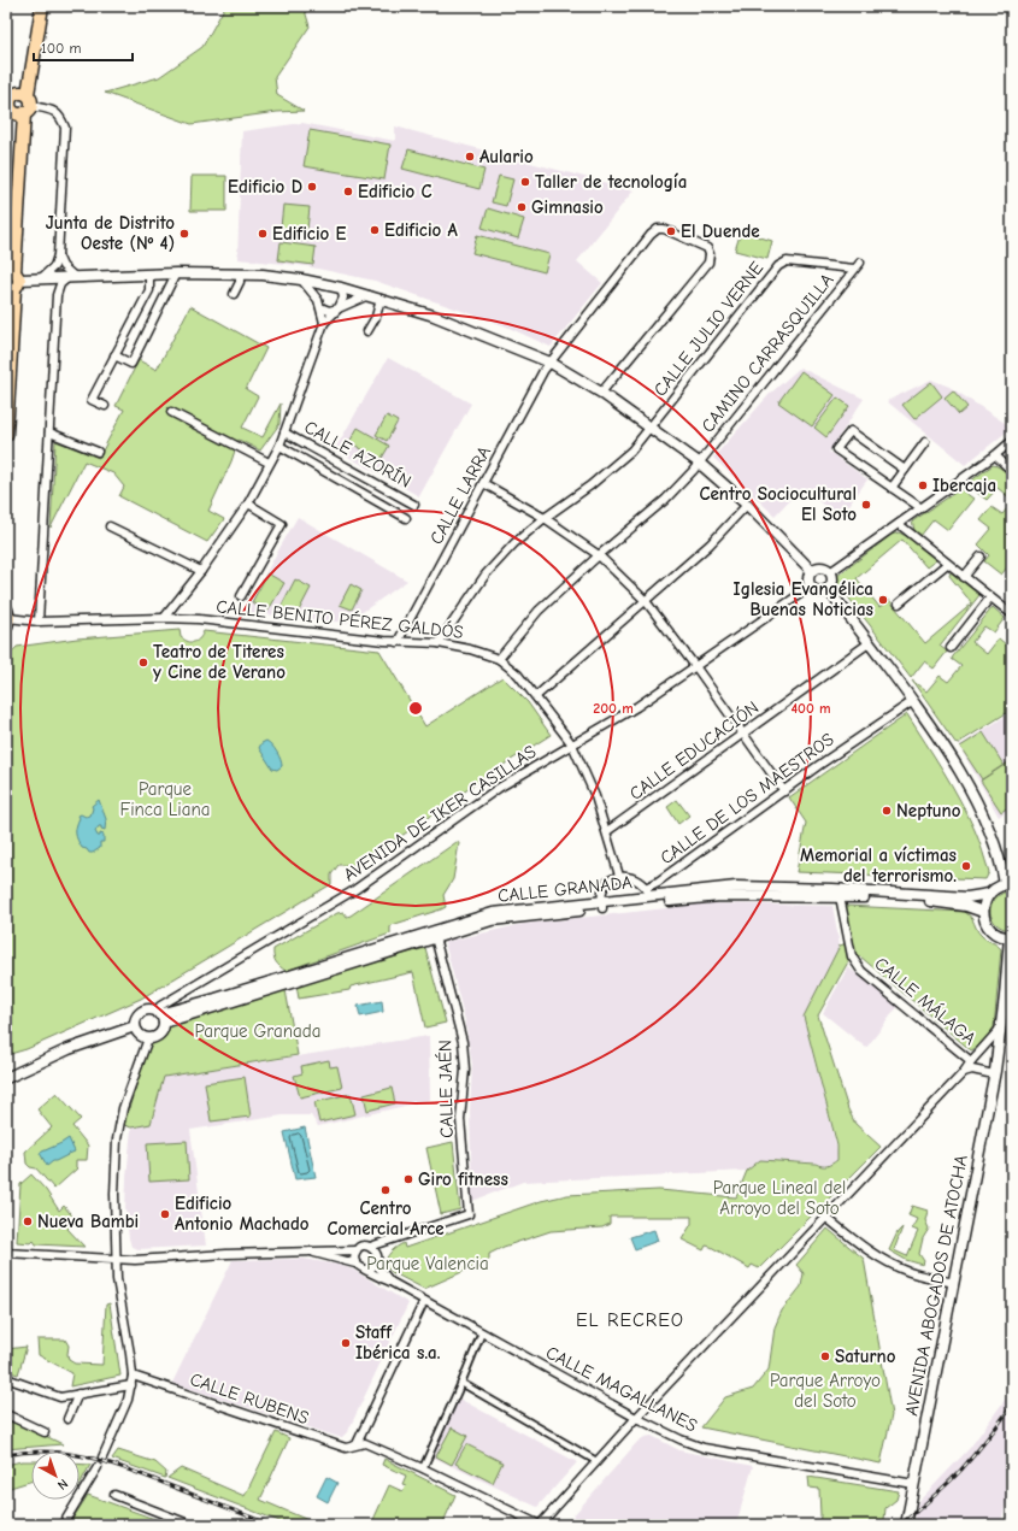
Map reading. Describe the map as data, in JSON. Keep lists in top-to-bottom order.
{
  "streets": {
    "street": [
      "CALLE JULIO VERNE",
      "CAMINO CARRASQUILLA",
      "CALLE AZORÍN",
      "CALLE LARRA",
      "CALLE BENITO PÉREZ GALDÓS",
      "CALLE EDUCACIÓN",
      "CALLE DE LOS MAESTROS",
      "AVENIDA DE IKER CASILLAS",
      "CALLE GRANADA",
      "CALLE MÁLAGA",
      "CALLE JAÉN",
      "AVENIDA ABOGADOS DE ATOCHA",
      "CALLE MAGALLANES",
      "CALLE RUBENS"
    ]
  },
  "crossings": [
    ["CALLE JULIO VERNE", "CAMINO CARRASQUILLA"],
    ["CALLE JULIO VERNE", "CALLE BENITO PÉREZ GALDÓS"],
    ["CAMINO CARRASQUILLA", "CALLE BENITO PÉREZ GALDÓS"],
    ["CALLE AZORÍN", "CALLE BENITO PÉREZ GALDÓS"],
    ["CALLE LARRA", "CALLE BENITO PÉREZ GALDÓS"],
    ["CALLE BENITO PÉREZ GALDÓS", "CALLE EDUCACIÓN"],
    ["CALLE BENITO PÉREZ GALDÓS", "AVENIDA DE IKER CASILLAS"],
    ["CALLE DE LOS MAESTROS", "CALLE GRANADA"],
    ["AVENIDA DE IKER CASILLAS", "CALLE GRANADA"],
    ["CALLE GRANADA", "CALLE MÁLAGA"],
    ["CALLE GRANADA", "CALLE JAÉN"],
    ["AVENIDA ABOGADOS DE ATOCHA", "CALLE MAGALLANES"]
  ],
  "districts": ["EL RECREO"],
  "parks": [
    "Parque Finca Liana",
    "Parque Granada",
    "Parque Lineal del Arroyo del Soto",
    "Parque Valencia",
    "Parque Arroyo del Soto"
  ],
  "places": [
    "Aulario",
    "Taller de tecnología",
    "Edificio D",
    "Edificio C",
    "Gimnasio",
    "Edificio A",
    "El Duende",
    "Junta de Distrito Oeste (Nº 4)",
    "Edificio E",
    "Ibercaja",
    "Centro Sociocultural El Soto",
    "Iglesia Evangélica Buenas Noticias",
    "Teatro de Titeres y Cine de Verano",
    "Neptuno",
    "Memorial a víctimas del terrorismo.",
    "Giro fitness",
    "Centro Comercial Arce",
    "Edificio Antonio Machado",
    "Nueva Bambi",
    "Staff Ibérica s.a.",
    "Saturno"
  ],
  "scale_bar": "100 m",
  "north": "bottom right",
  "rings": ["200 m", "400 m"]
}
